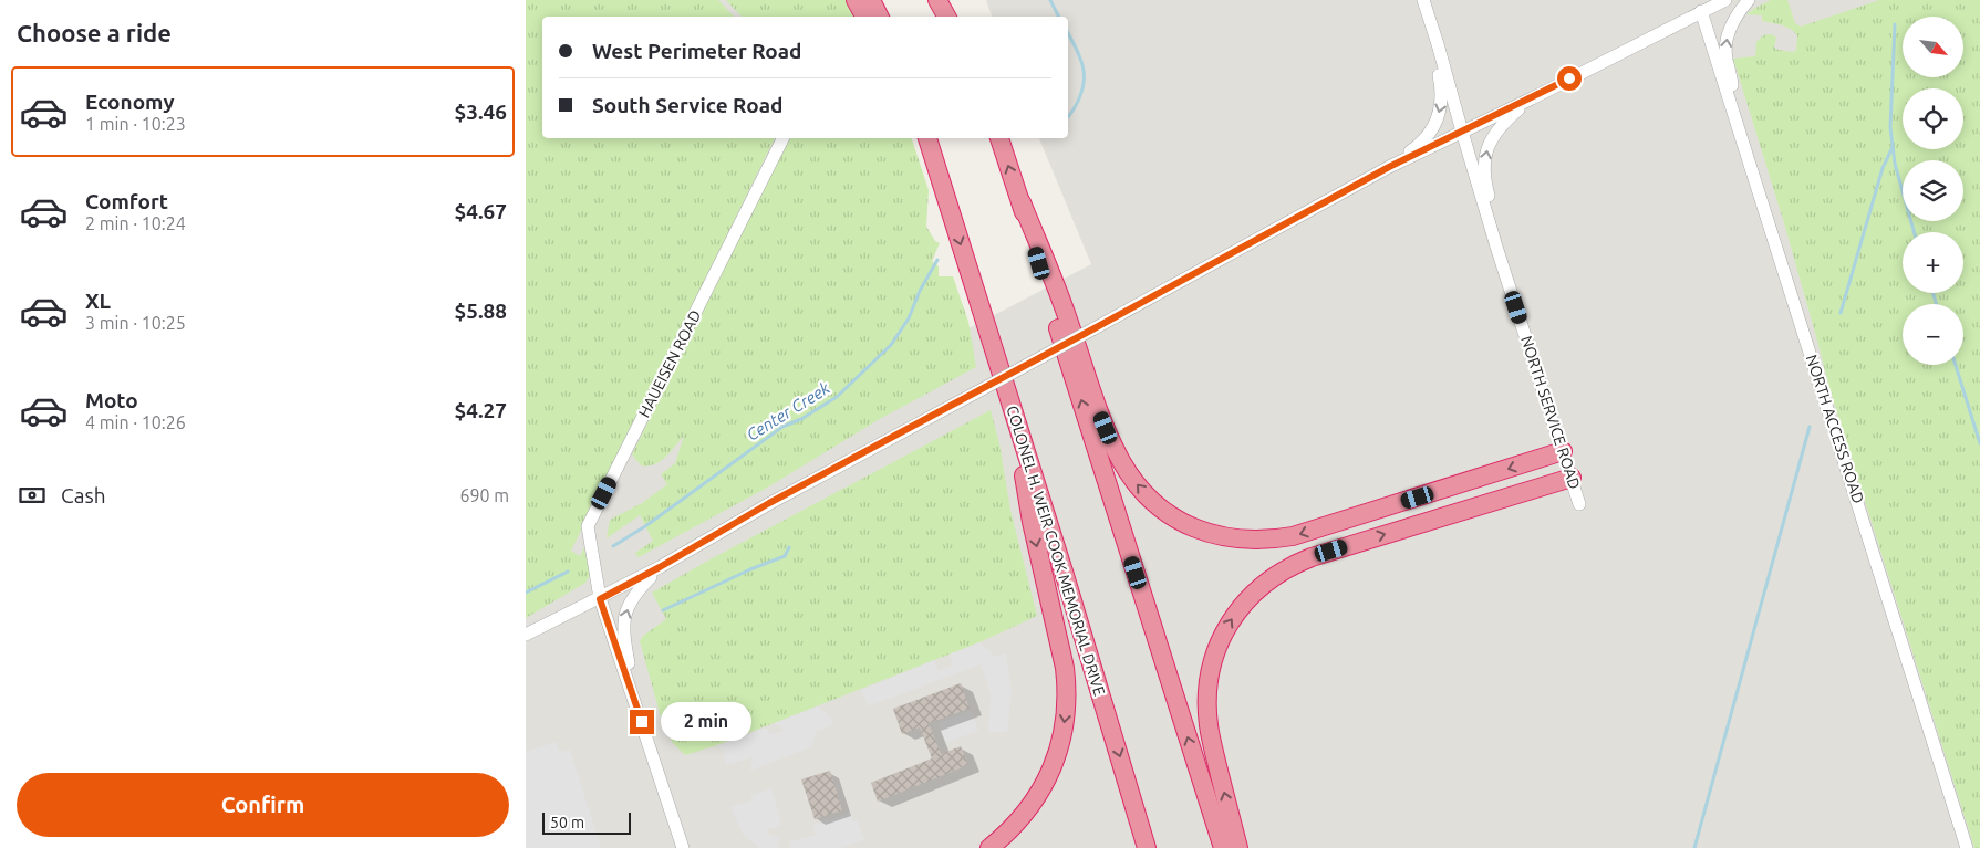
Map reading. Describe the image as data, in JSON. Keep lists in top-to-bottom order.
{
  "streets": {
    "highway": ["COLONEL H. WEIR COOK MEMORIAL DRIVE"],
    "street": ["HAUEISEN ROAD", "NORTH SERVICE ROAD", "NORTH ACCESS ROAD"]
  },
  "water": ["Center Creek"],
  "scale_bar": "50 m",
  "north": "bottom right",
  "page": {
    "heading": "Choose a ride",
    "map_buttons": ["+", "−"],
    "banner": ["West Perimeter Road", "South Service Road"],
    "list": [
      {
        "name": "Economy",
        "note": "1 min · 10:23",
        "value": "$3.46"
      },
      {
        "name": "Comfort",
        "note": "2 min · 10:24",
        "value": "$4.67"
      },
      {
        "name": "XL",
        "note": "3 min · 10:25",
        "value": "$5.88"
      },
      {
        "name": "Moto",
        "note": "4 min · 10:26",
        "value": "$4.27"
      }
    ],
    "pay": ["Cash", "690 m"],
    "bubble": "2 min",
    "buttons": "Confirm",
    "scale": "50 m"
  }
}
